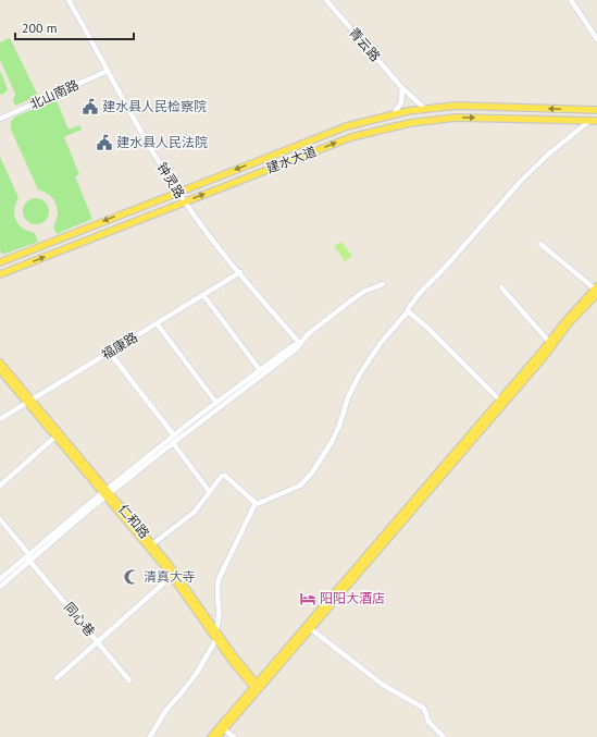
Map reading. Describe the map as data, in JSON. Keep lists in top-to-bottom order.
{
  "streets": {
    "main road": ["建水大道", "仁和路"],
    "street": [
      "青云路",
      "北山南路",
      "钟灵路",
      "福康路",
      "同心巷"
    ]
  },
  "crossings": [
    ["青云路", "建水大道"],
    ["北山南路", "钟灵路"],
    ["建水大道", "钟灵路"],
    ["钟灵路", "福康路"],
    ["福康路", "仁和路"],
    ["仁和路", "同心巷"]
  ],
  "places": {
    "public building": ["建水县人民检察院", "建水县人民法院"],
    "mosque": ["清真大寺"],
    "hotel": ["阳阳大酒店"]
  },
  "scale_bar": "200 m"
}
